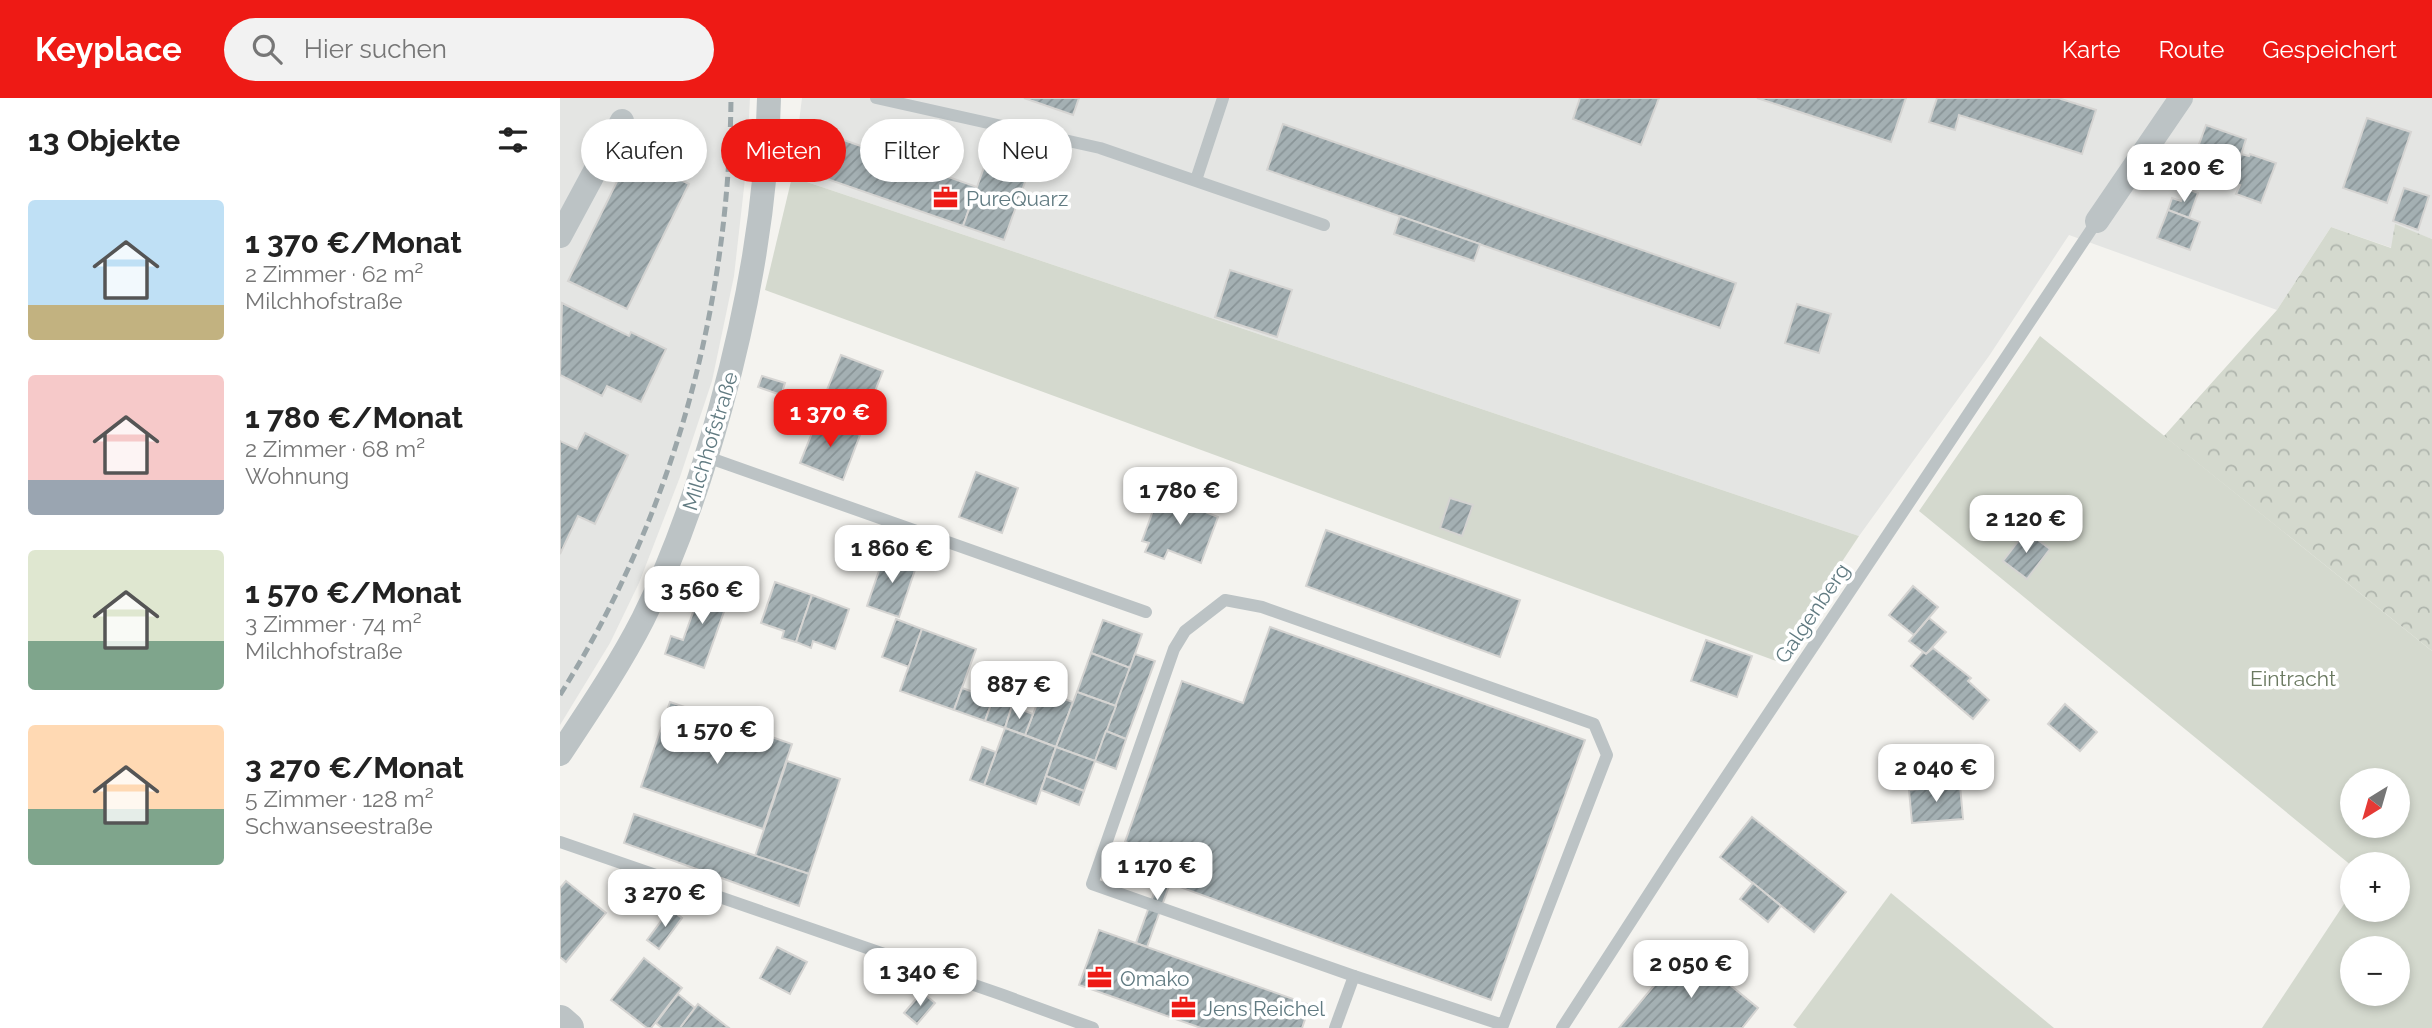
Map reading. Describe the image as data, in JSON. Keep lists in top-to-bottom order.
{
  "streets": {
    "street": ["Milchhofstraße"],
    "lane": ["Galgenberg"]
  },
  "parks": ["Eintracht"],
  "places": {
    "office": ["PureQuarz", "Omako", "Jens Reichel"]
  },
  "north": "bottom left",
  "page": {
    "header": "Keyplace",
    "search": "Hier suchen",
    "nav": ["Karte", "Route", "Gespeichert"],
    "heading": "13 Objekte",
    "chip": [
      "Kaufen",
      "Mieten",
      "Filter",
      "Neu"
    ],
    "price": [
      "1 200 €",
      "1 370 €",
      "1 780 €",
      "2 120 €",
      "1 860 €",
      "3 560 €",
      "887 €",
      "1 570 €",
      "2 040 €",
      "1 170 €",
      "3 270 €",
      "2 050 €",
      "1 340 €"
    ],
    "list": [
      {
        "name": "1 370 €/Monat",
        "note": "2 Zimmer · 62 m² · Milchhofstraße"
      },
      {
        "name": "1 780 €/Monat",
        "note": "2 Zimmer · 68 m² · Wohnung"
      },
      {
        "name": "1 570 €/Monat",
        "note": "3 Zimmer · 74 m² · Milchhofstraße"
      },
      {
        "name": "3 270 €/Monat",
        "note": "5 Zimmer · 128 m² · Schwanseestraße"
      }
    ],
    "map_buttons": ["+", "−"]
  }
}
